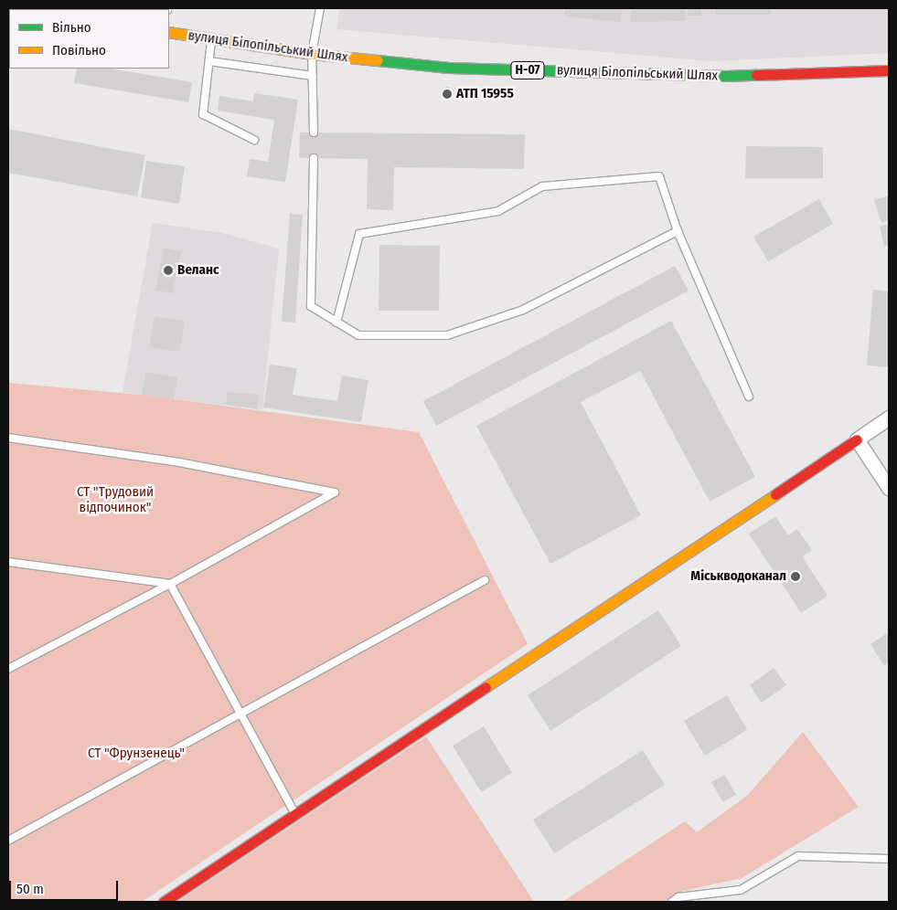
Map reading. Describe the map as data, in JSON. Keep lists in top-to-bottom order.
{
  "streets": {
    "street": ["вулиця Білопільський Шлях", "Н-07"]
  },
  "parks": ["СТ \"Трудовий відпочинок\"", "СТ \"Фрунзенець\""],
  "places": ["АТП 15955", "Веланс", "Міськводоканал"],
  "legend": ["Вільно", "Повільно"],
  "scale_bar": "50 m"
}
